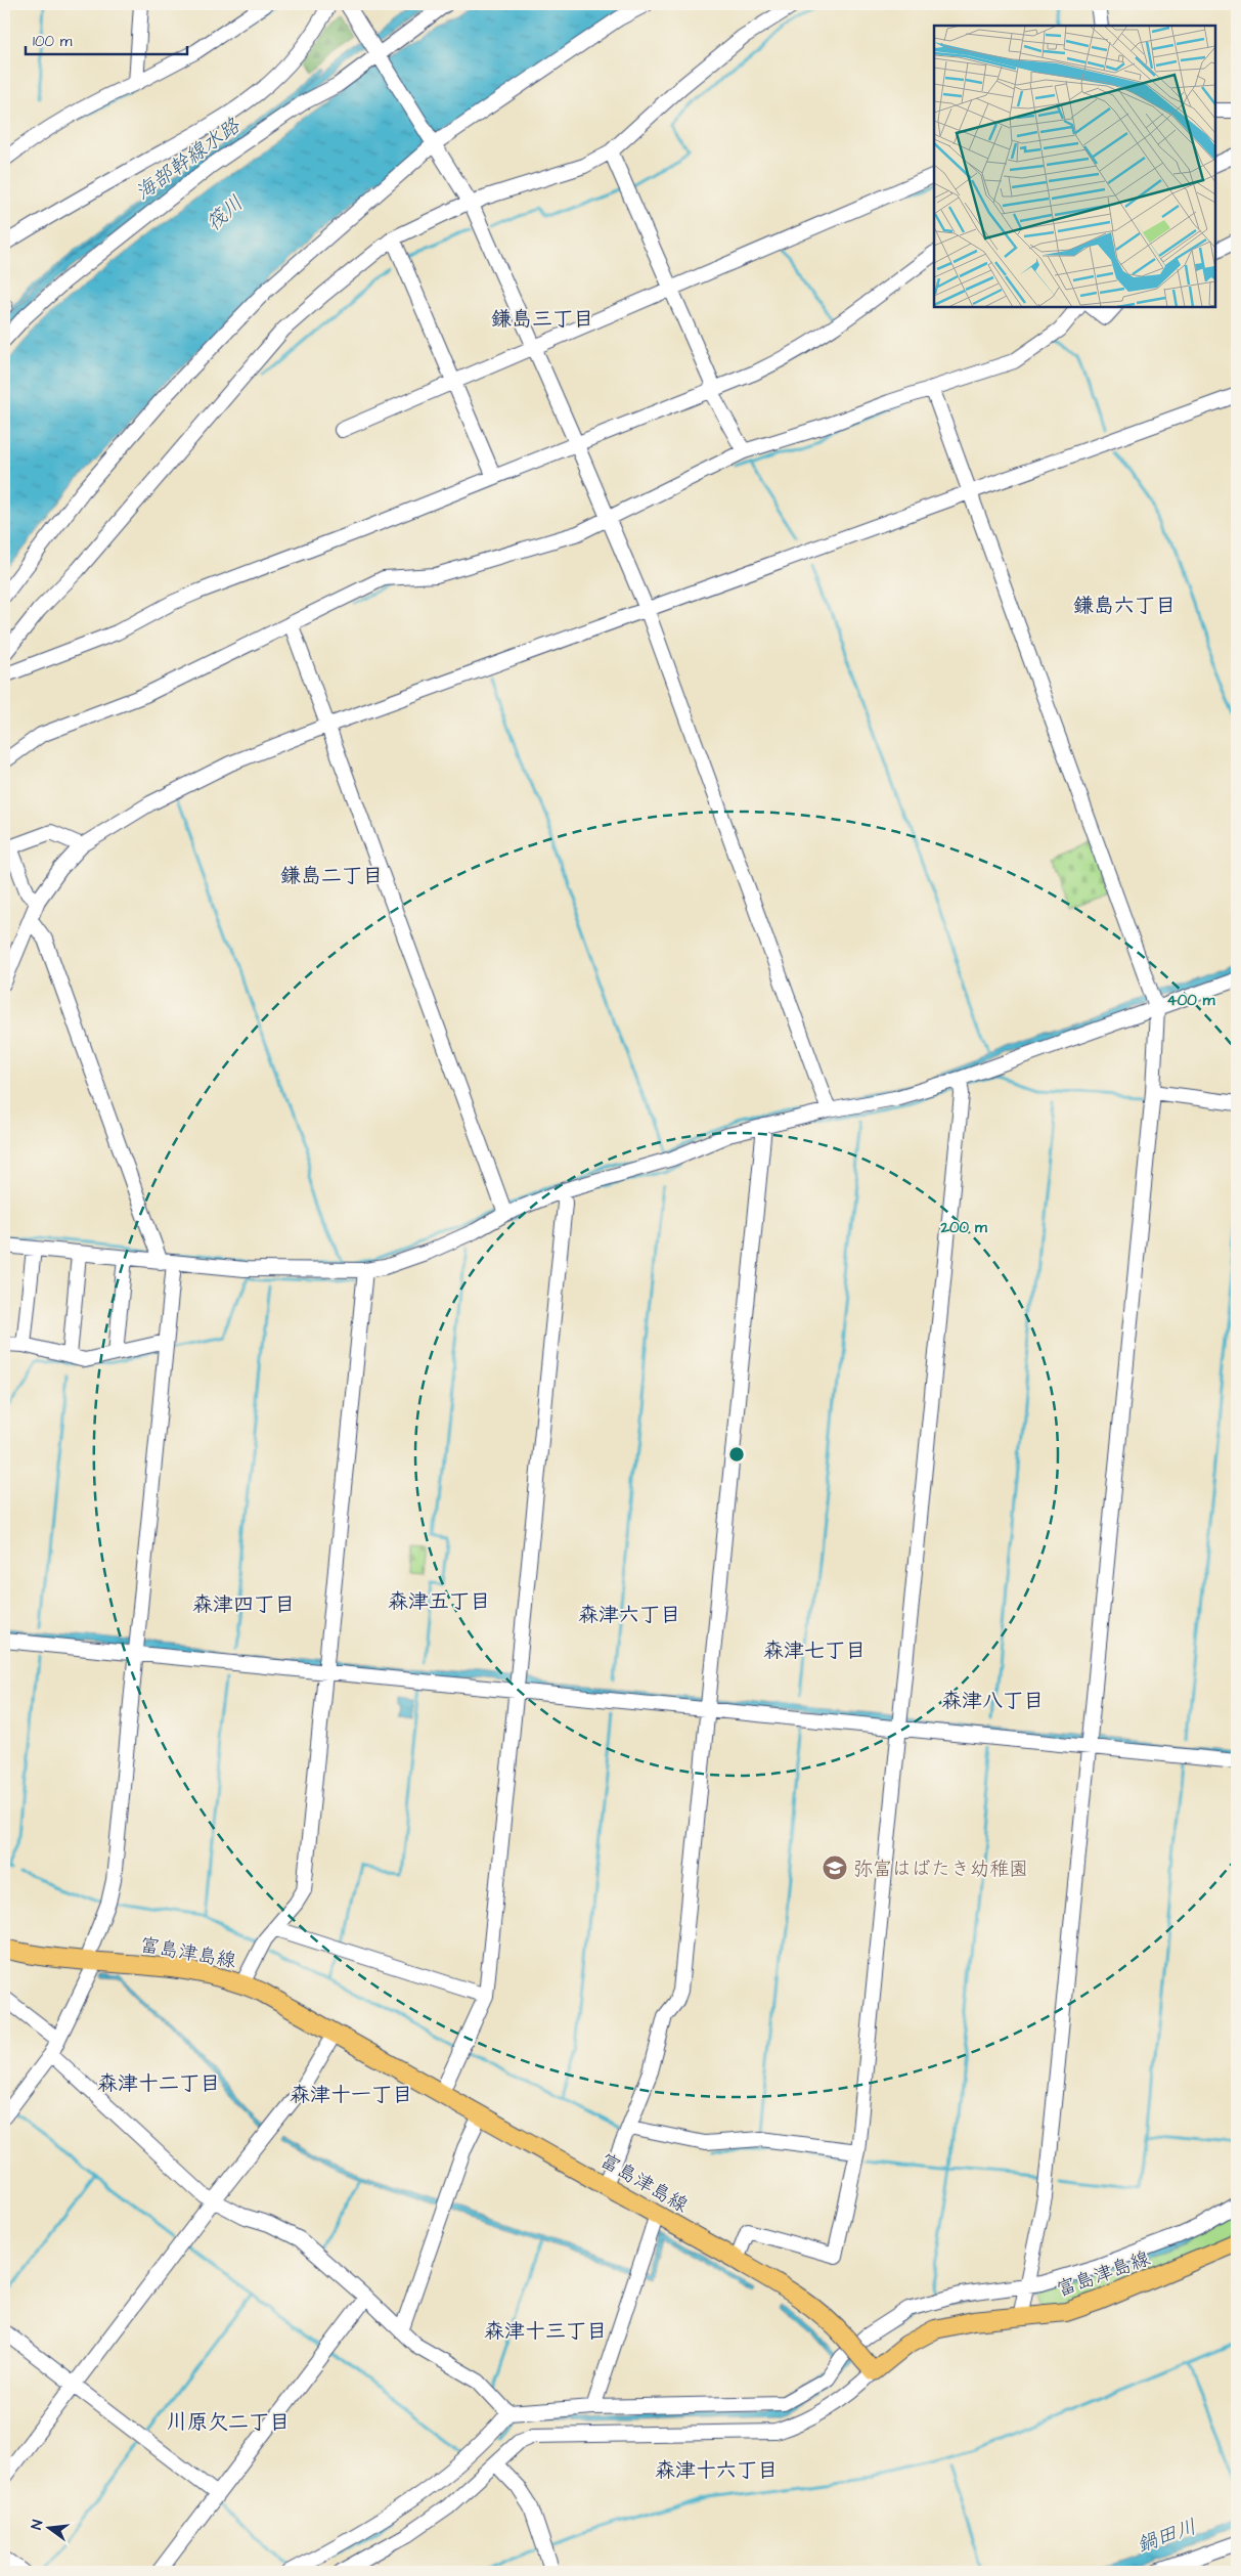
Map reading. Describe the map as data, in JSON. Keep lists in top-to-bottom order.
{
  "streets": {
    "main road": ["富島津島線"]
  },
  "districts": [
    "鎌島三丁目",
    "鎌島六丁目",
    "鎌島二丁目",
    "森津五丁目",
    "森津四丁目",
    "森津六丁目",
    "森津七丁目",
    "森津八丁目",
    "森津十二丁目",
    "森津十一丁目",
    "森津十三丁目",
    "川原欠二丁目",
    "森津十六丁目"
  ],
  "water": ["海部幹線水路", "筏川", "鍋田川"],
  "places": {
    "school or university": ["弥富はばたき幼稚園"]
  },
  "scale_bar": "100 m",
  "north": "left",
  "rings": ["400 m", "200 m"]
}
